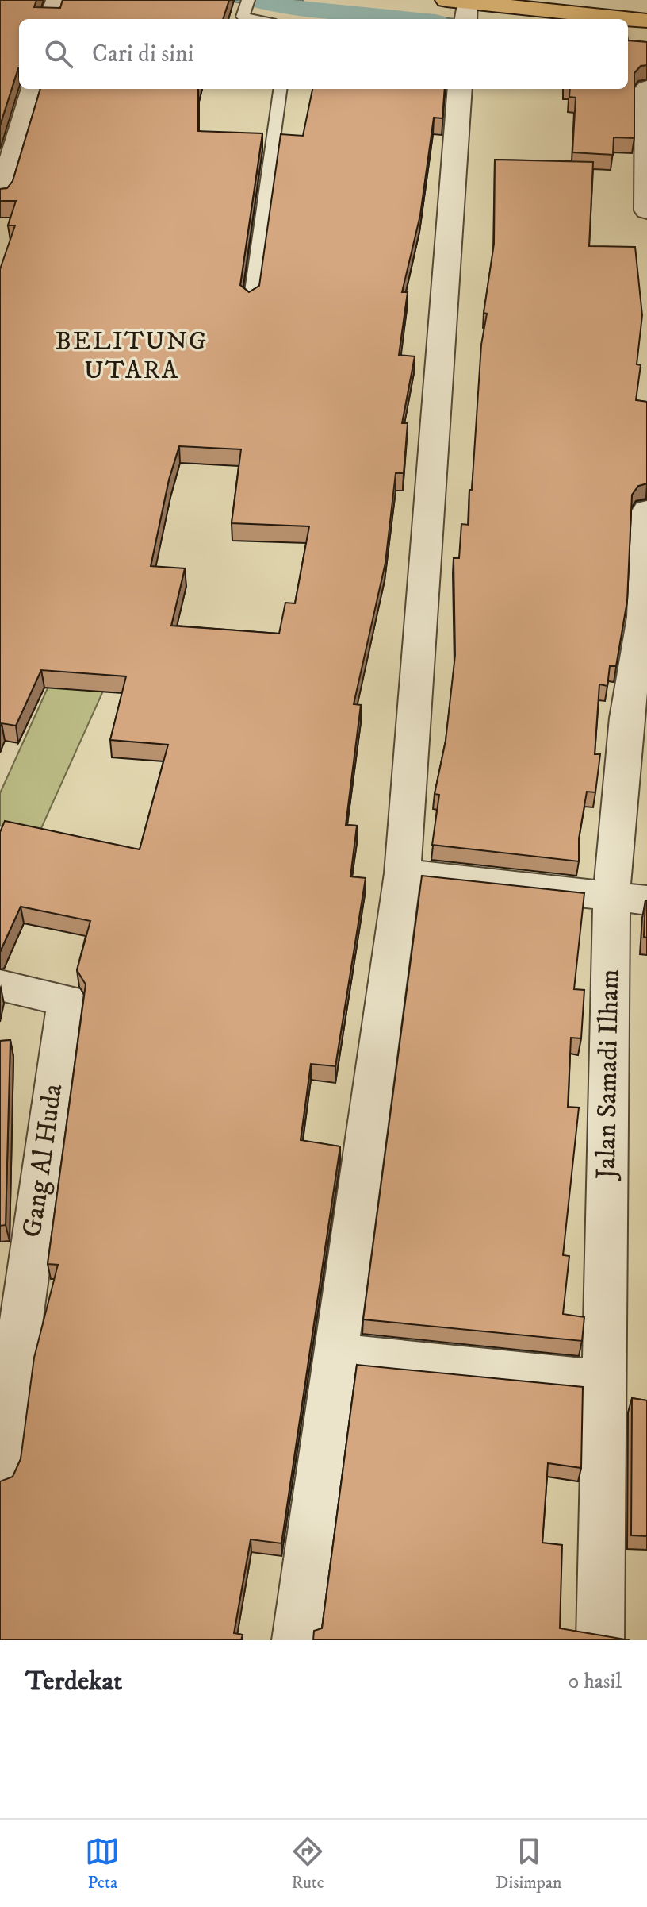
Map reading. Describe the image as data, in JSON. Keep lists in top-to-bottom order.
{
  "streets": {
    "street": ["Jalan Samadi Ilham", "Gang Al Huda"]
  },
  "districts": ["BELITUNG UTARA"],
  "page": {
    "search": "Cari di sini",
    "heading": ["Terdekat", "0 hasil"],
    "nav": ["Peta", "Rute", "Disimpan"]
  }
}
